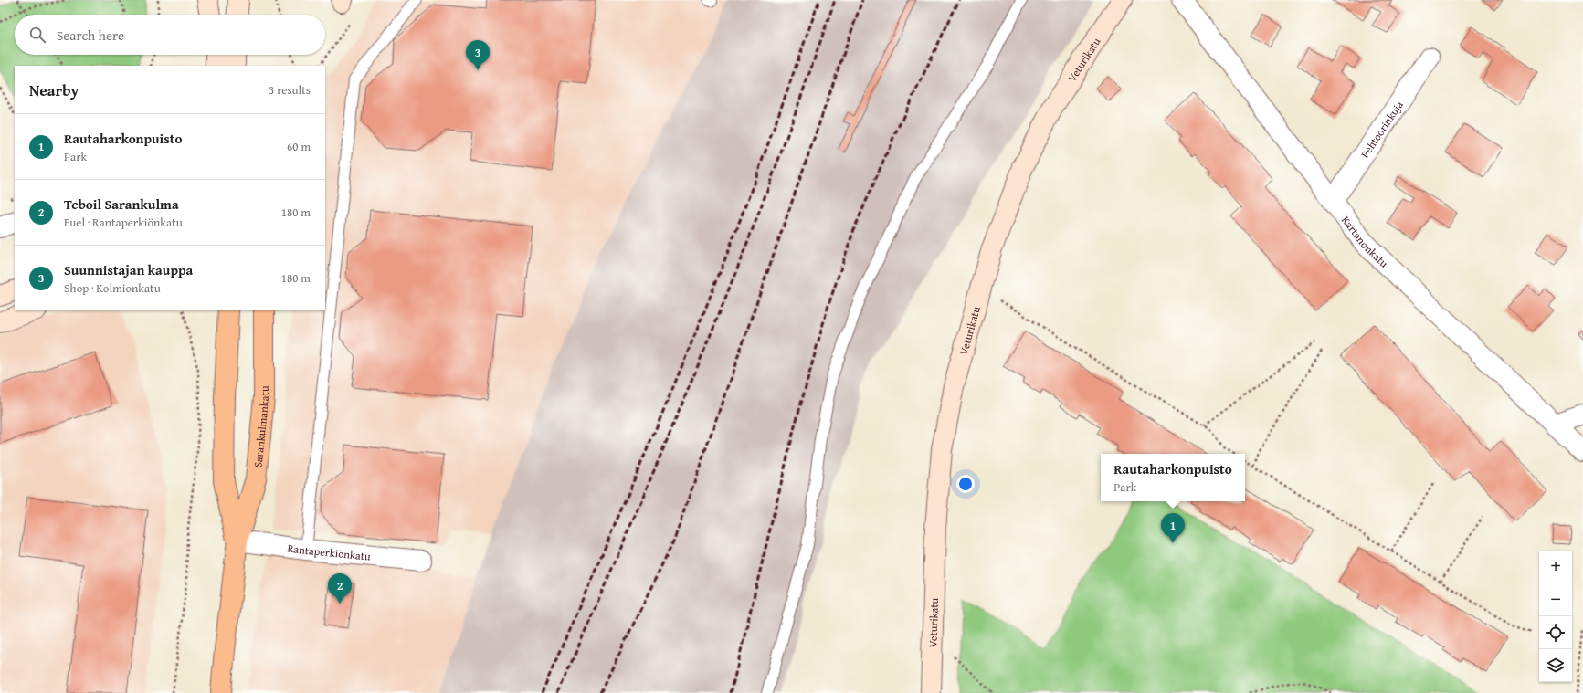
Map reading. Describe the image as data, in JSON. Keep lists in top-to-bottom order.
{
  "streets": {
    "main road": ["Sarankulmankatu"],
    "street": [
      "Veturikatu",
      "Pehtoorinkuja",
      "Kartanonkatu",
      "Rantaperkiönkatu"
    ]
  },
  "crossings": [
    ["Pehtoorinkuja", "Kartanonkatu"],
    ["Sarankulmankatu", "Rantaperkiönkatu"]
  ],
  "page": {
    "search": "Search here",
    "pins": ["3", "1", "2"],
    "heading": ["Nearby", "3 results"],
    "list": [
      {
        "mark": "1",
        "name": "Rautaharkonpuisto",
        "note": "Park",
        "value": "60 m"
      },
      {
        "mark": "2",
        "name": "Teboil Sarankulma",
        "note": "Fuel · Rantaperkiönkatu",
        "value": "180 m"
      },
      {
        "mark": "3",
        "name": "Suunnistajan kauppa",
        "note": "Shop · Kolmionkatu",
        "value": "180 m"
      }
    ],
    "popup": ["Rautaharkonpuisto", "Park"],
    "map_buttons": ["+", "−"]
  }
}
